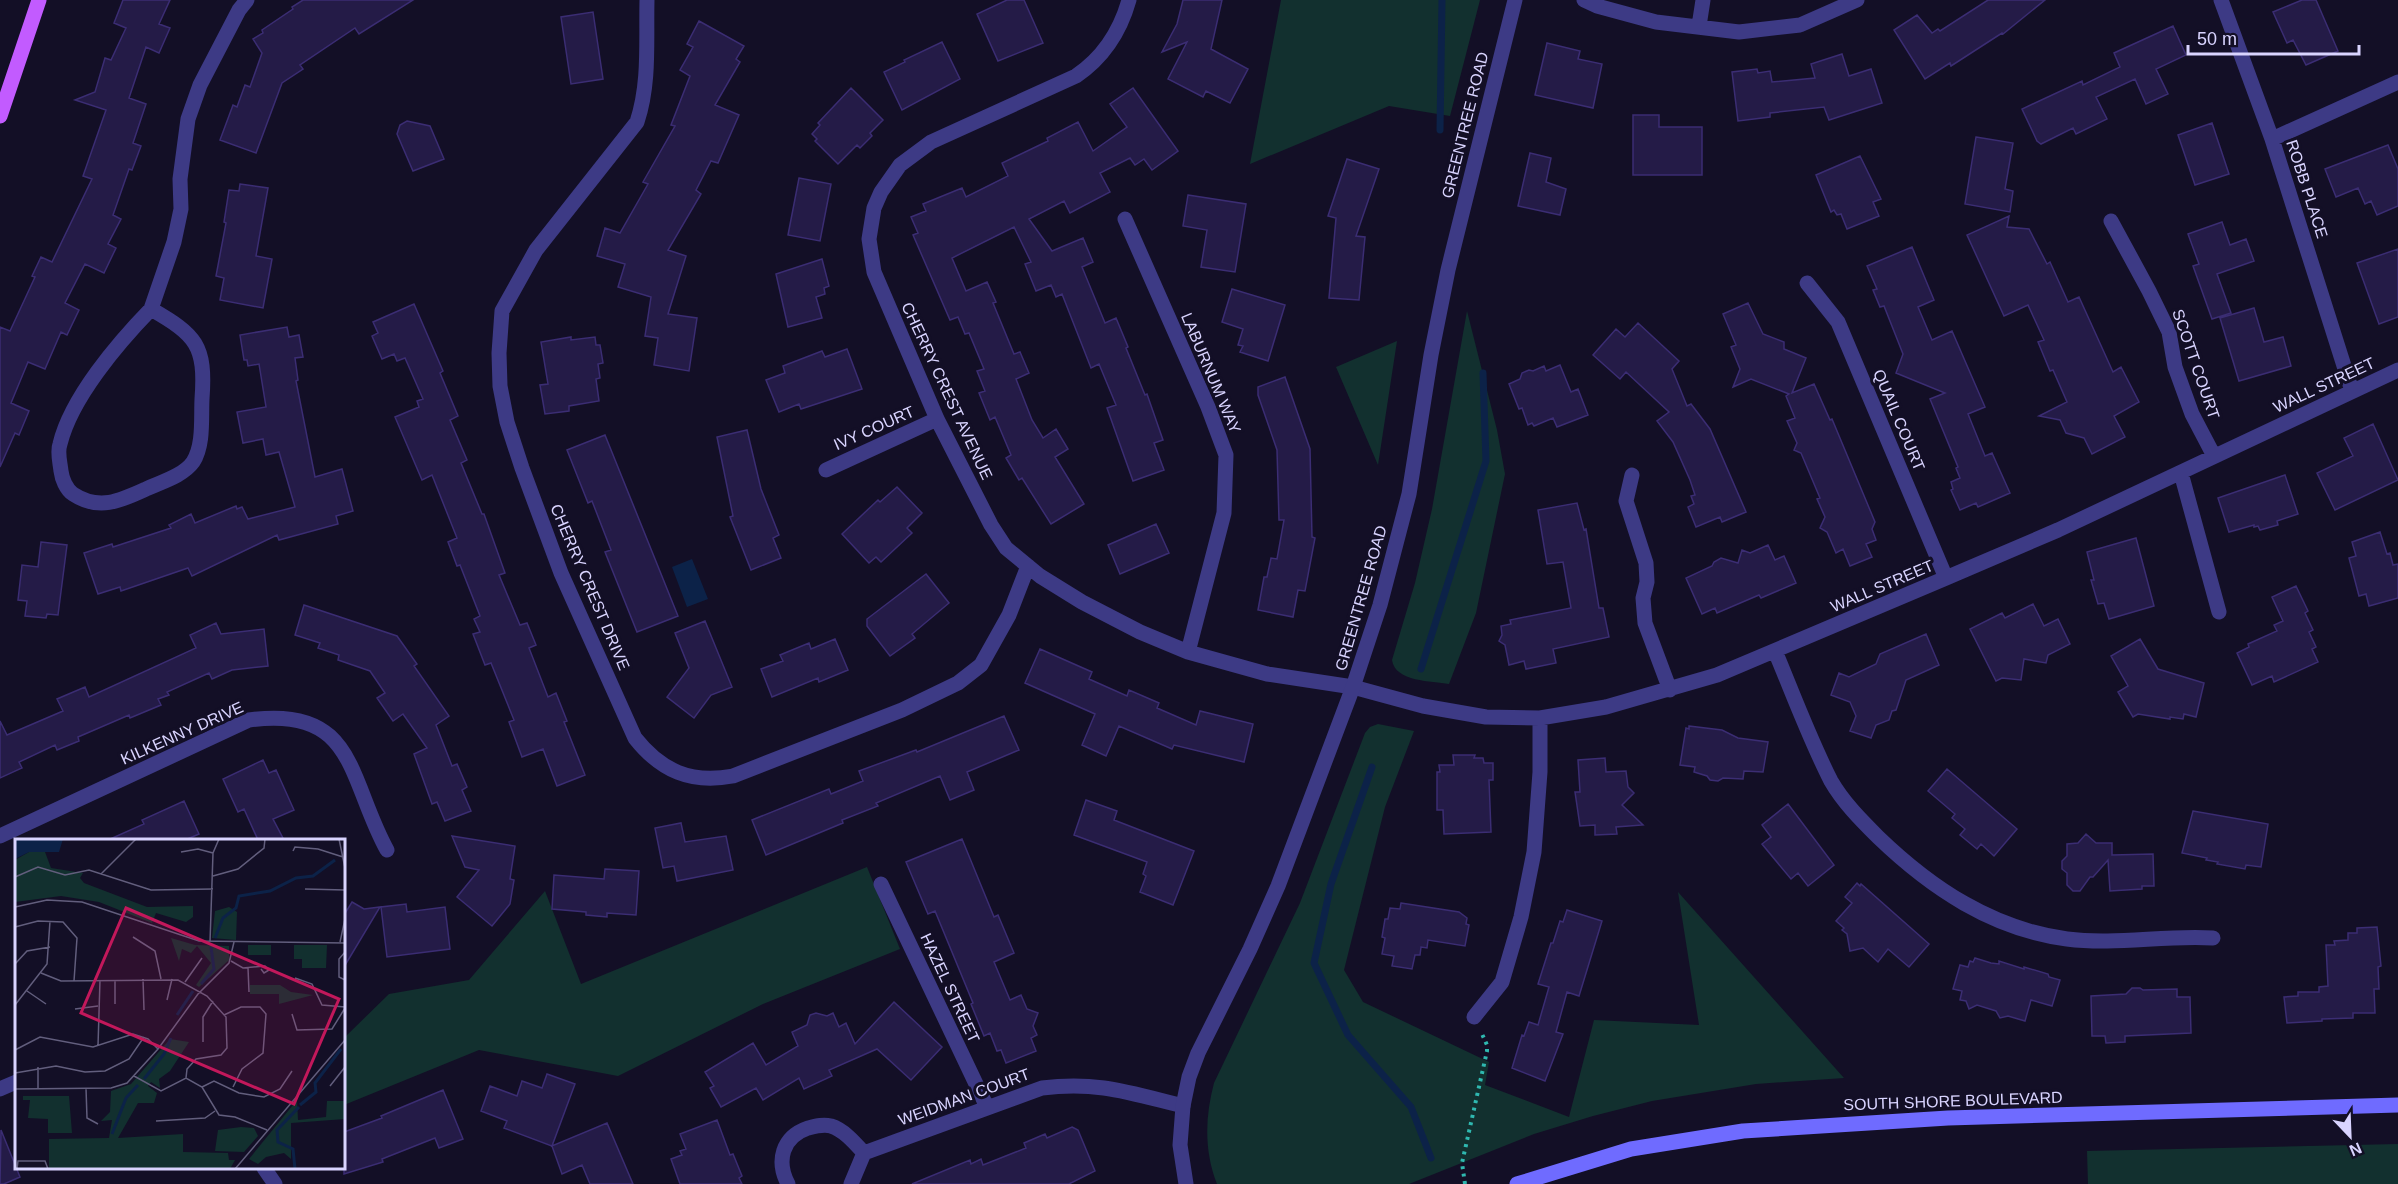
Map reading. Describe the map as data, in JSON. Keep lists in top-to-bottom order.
{
  "streets": {
    "main road": ["SOUTH SHORE BOULEVARD"],
    "street": [
      "GREENTREE ROAD",
      "ROBB PLACE",
      "SCOTT COURT",
      "LABURNUM WAY",
      "WALL STREET",
      "CHERRY CREST AVENUE",
      "QUAIL COURT",
      "IVY COURT",
      "CHERRY CREST DRIVE",
      "KILKENNY DRIVE",
      "HAZEL STREET",
      "WEIDMAN COURT"
    ]
  },
  "crossings": [
    ["GREENTREE ROAD", "WALL STREET"],
    ["GREENTREE ROAD", "CHERRY CREST AVENUE"],
    ["GREENTREE ROAD", "WEIDMAN COURT"],
    ["ROBB PLACE", "WALL STREET"],
    ["SCOTT COURT", "WALL STREET"],
    ["LABURNUM WAY", "CHERRY CREST AVENUE"],
    ["WALL STREET", "CHERRY CREST AVENUE"],
    ["WALL STREET", "QUAIL COURT"],
    ["CHERRY CREST AVENUE", "IVY COURT"],
    ["CHERRY CREST AVENUE", "CHERRY CREST DRIVE"],
    ["HAZEL STREET", "WEIDMAN COURT"]
  ],
  "scale_bar": "50 m",
  "north": "bottom right"
}
